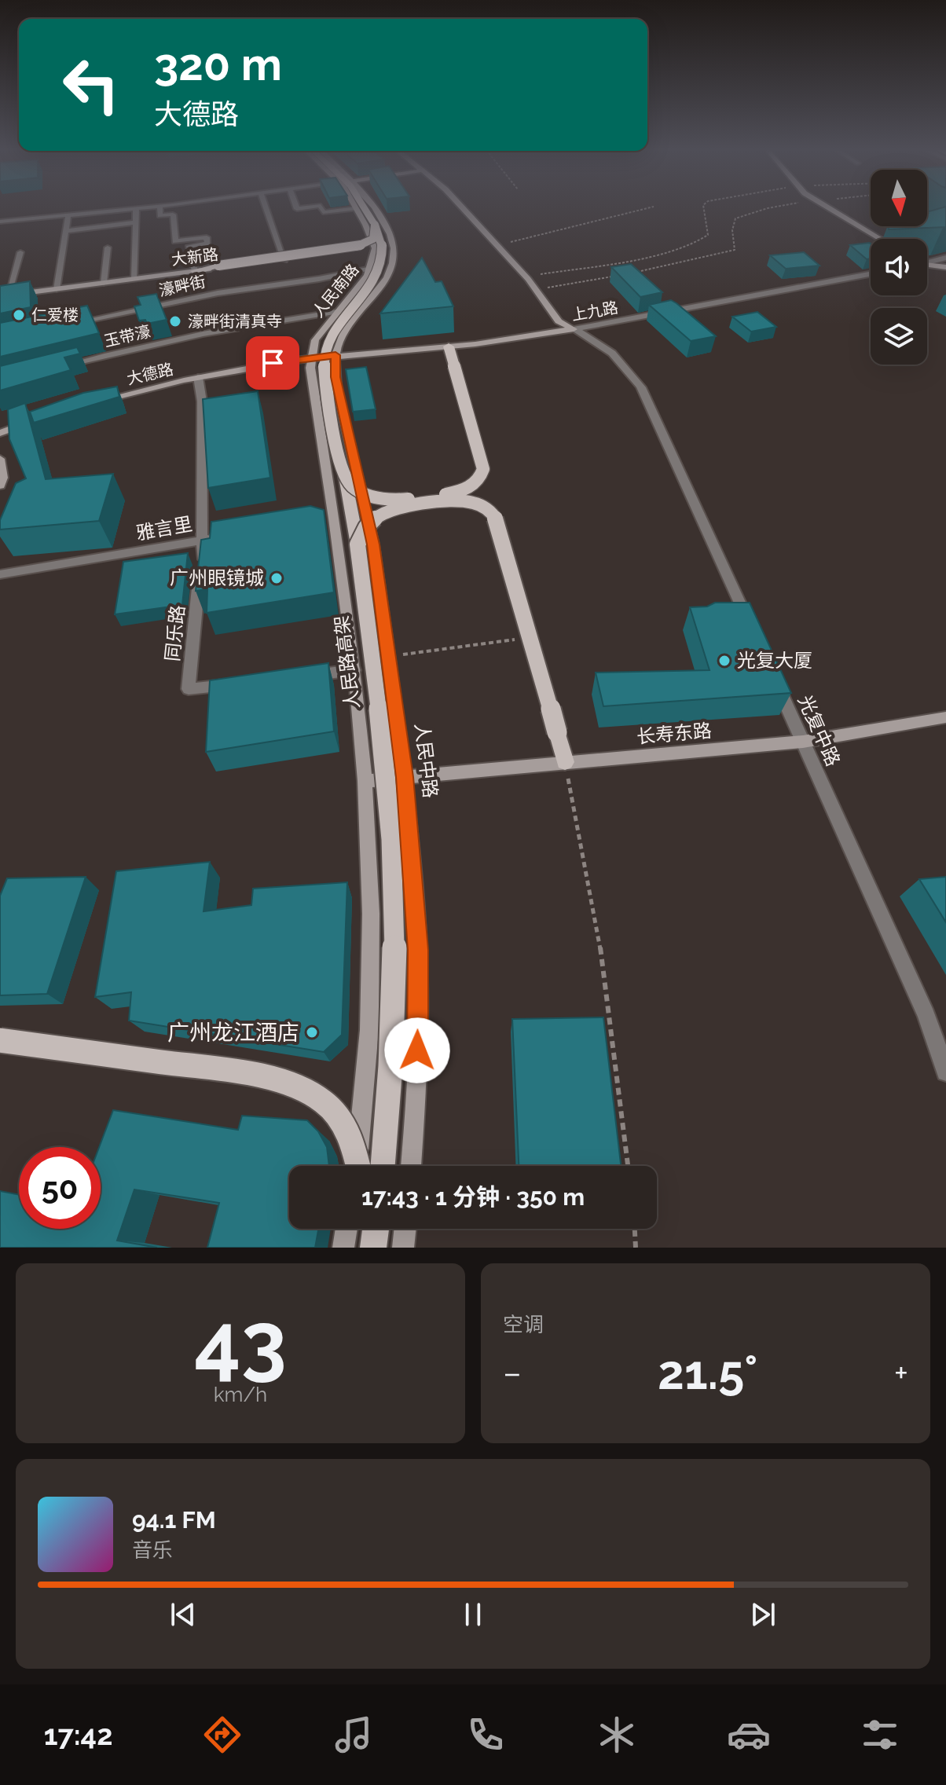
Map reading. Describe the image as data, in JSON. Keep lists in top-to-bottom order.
{
  "streets": {
    "main road": [
      "大新路",
      "人民南路",
      "上九路",
      "大德路",
      "人民路高架",
      "长寿东路",
      "人民中路"
    ],
    "street": ["雅言里", "同乐路", "光复中路"],
    "lane": ["濠畔街", "玉带濠"]
  },
  "crossings": [
    ["大新路", "人民南路"],
    ["濠畔街", "人民南路"],
    ["人民南路", "上九路"],
    ["人民南路", "玉带濠"],
    ["人民南路", "大德路"],
    ["人民南路", "人民中路"],
    ["上九路", "大德路"],
    ["上九路", "人民中路"],
    ["大德路", "同乐路"],
    ["雅言里", "同乐路"],
    ["光复中路", "长寿东路"],
    ["长寿东路", "人民中路"]
  ],
  "places": [
    "仁爱楼",
    "濠畔街清真寺",
    "广州眼镜城",
    "光复大厦",
    "广州龙江酒店"
  ],
  "north": "bottom",
  "page": {
    "turn": ["320 m", "大德路"],
    "limit": "50",
    "trip": "17:43 · 1 分钟 · 350 m",
    "tile": [
      ["43", "km/h"],
      "空调"
    ],
    "heat": ["−", "21.5°", "+"],
    "song": ["94.1 FM", "音乐"],
    "tabs": "17:42"
  }
}
